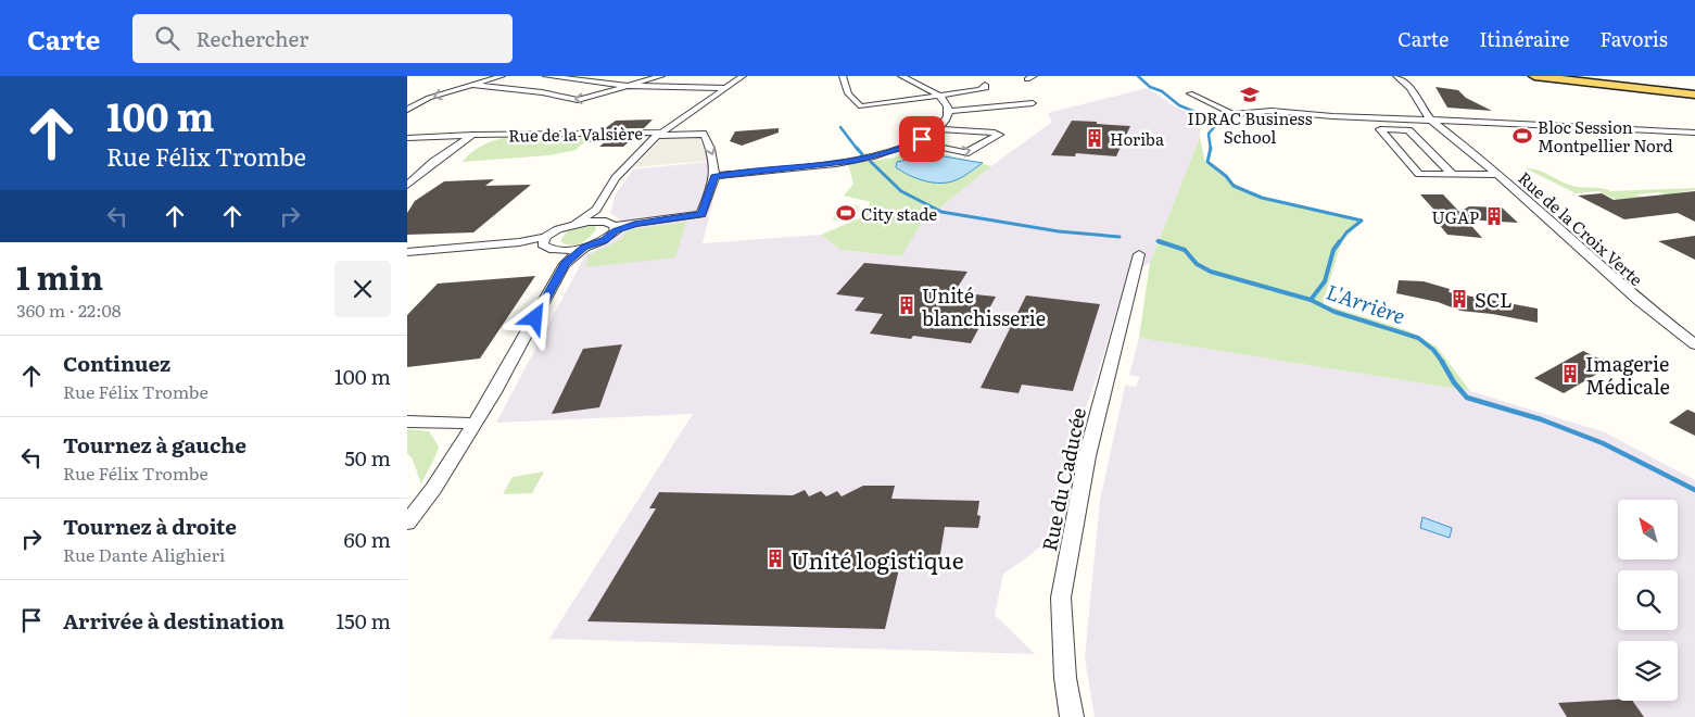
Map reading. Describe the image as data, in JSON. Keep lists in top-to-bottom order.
{
  "streets": {
    "street": ["Rue de la Valsière", "Rue de la Croix Verte", "Rue du Caducée"]
  },
  "water": ["L'Arrière"],
  "places": {
    "school or university": ["IDRAC Business School"],
    "sports": ["Bloc Session Montpellier Nord", "City stade"],
    "building": [
      "Horiba",
      "UGAP",
      "SCL",
      "Unité blanchisserie",
      "Imagerie Médicale",
      "Unité logistique"
    ]
  },
  "north": "top left",
  "page": {
    "header": "Carte",
    "search": "Rechercher",
    "nav": ["Carte", "Itinéraire", "Favoris"],
    "turn": ["100 m", "Rue Félix Trombe"],
    "heading": ["1 min", "360 m · 22:08"],
    "list": [
      {
        "name": "Continuez",
        "note": "Rue Félix Trombe",
        "value": "100 m"
      },
      {
        "name": "Tournez à gauche",
        "note": "Rue Félix Trombe",
        "value": "50 m"
      },
      {
        "name": "Tournez à droite",
        "note": "Rue Dante Alighieri",
        "value": "60 m"
      },
      {
        "name": "Arrivée à destination",
        "value": "150 m"
      }
    ]
  }
}
